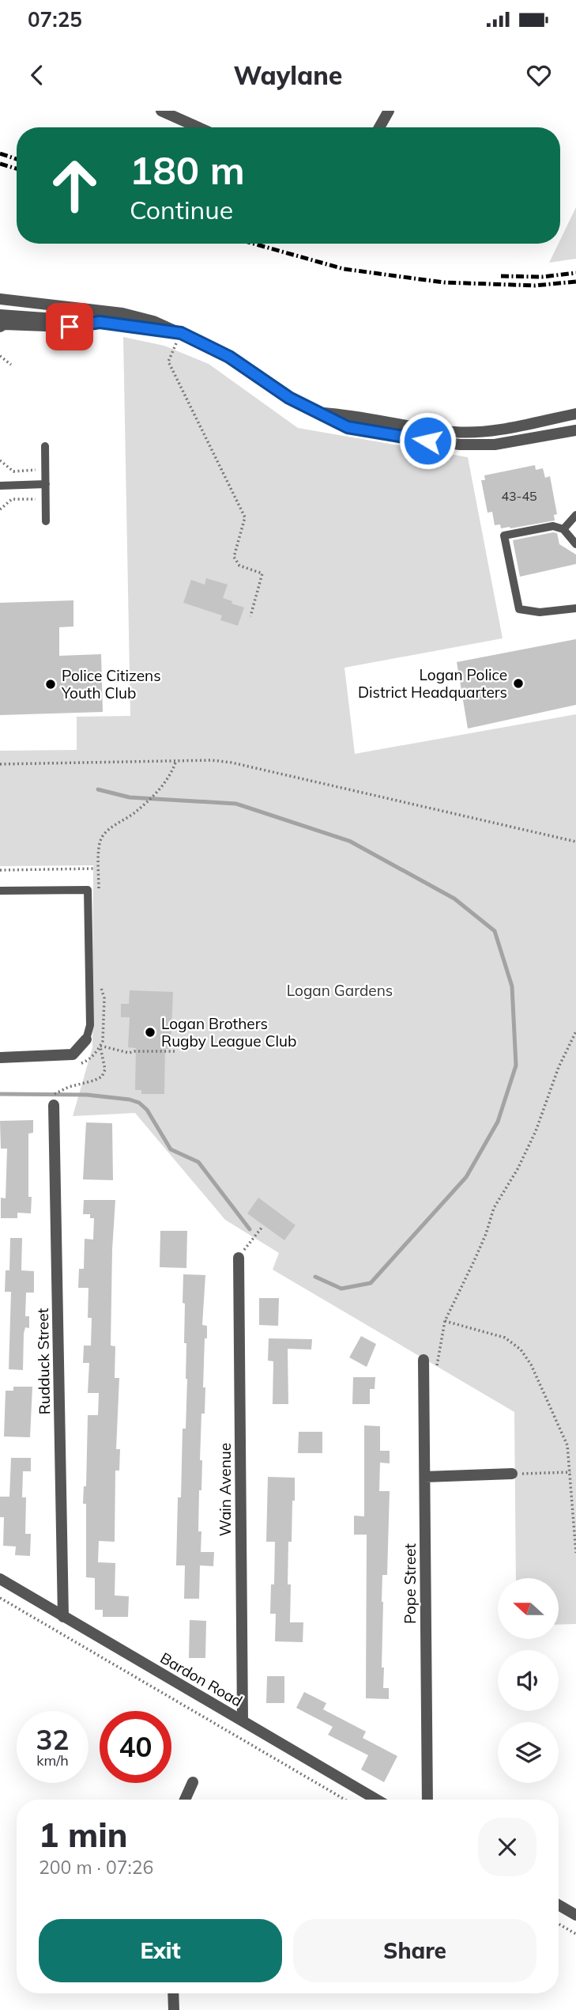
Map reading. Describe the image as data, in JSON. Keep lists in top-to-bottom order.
{
  "streets": {
    "street": [
      "Rudduck Street",
      "Wain Avenue",
      "Pope Street",
      "Bardon Road"
    ]
  },
  "crossings": [
    ["Rudduck Street", "Bardon Road"],
    ["Wain Avenue", "Bardon Road"]
  ],
  "parks": ["Logan Gardens"],
  "places": ["Logan Police District Headquarters", "Police Citizens Youth Club", "Logan Brothers Rugby League Club"],
  "house_numbers": ["43-45"],
  "north": "left",
  "page": {
    "status": "07:25",
    "header": "Waylane",
    "turn": ["180 m", "Continue"],
    "speed": "32 km/h",
    "limit": "40",
    "heading": ["1 min", "200 m · 07:26"],
    "buttons": ["Exit", "Share"]
  }
}
